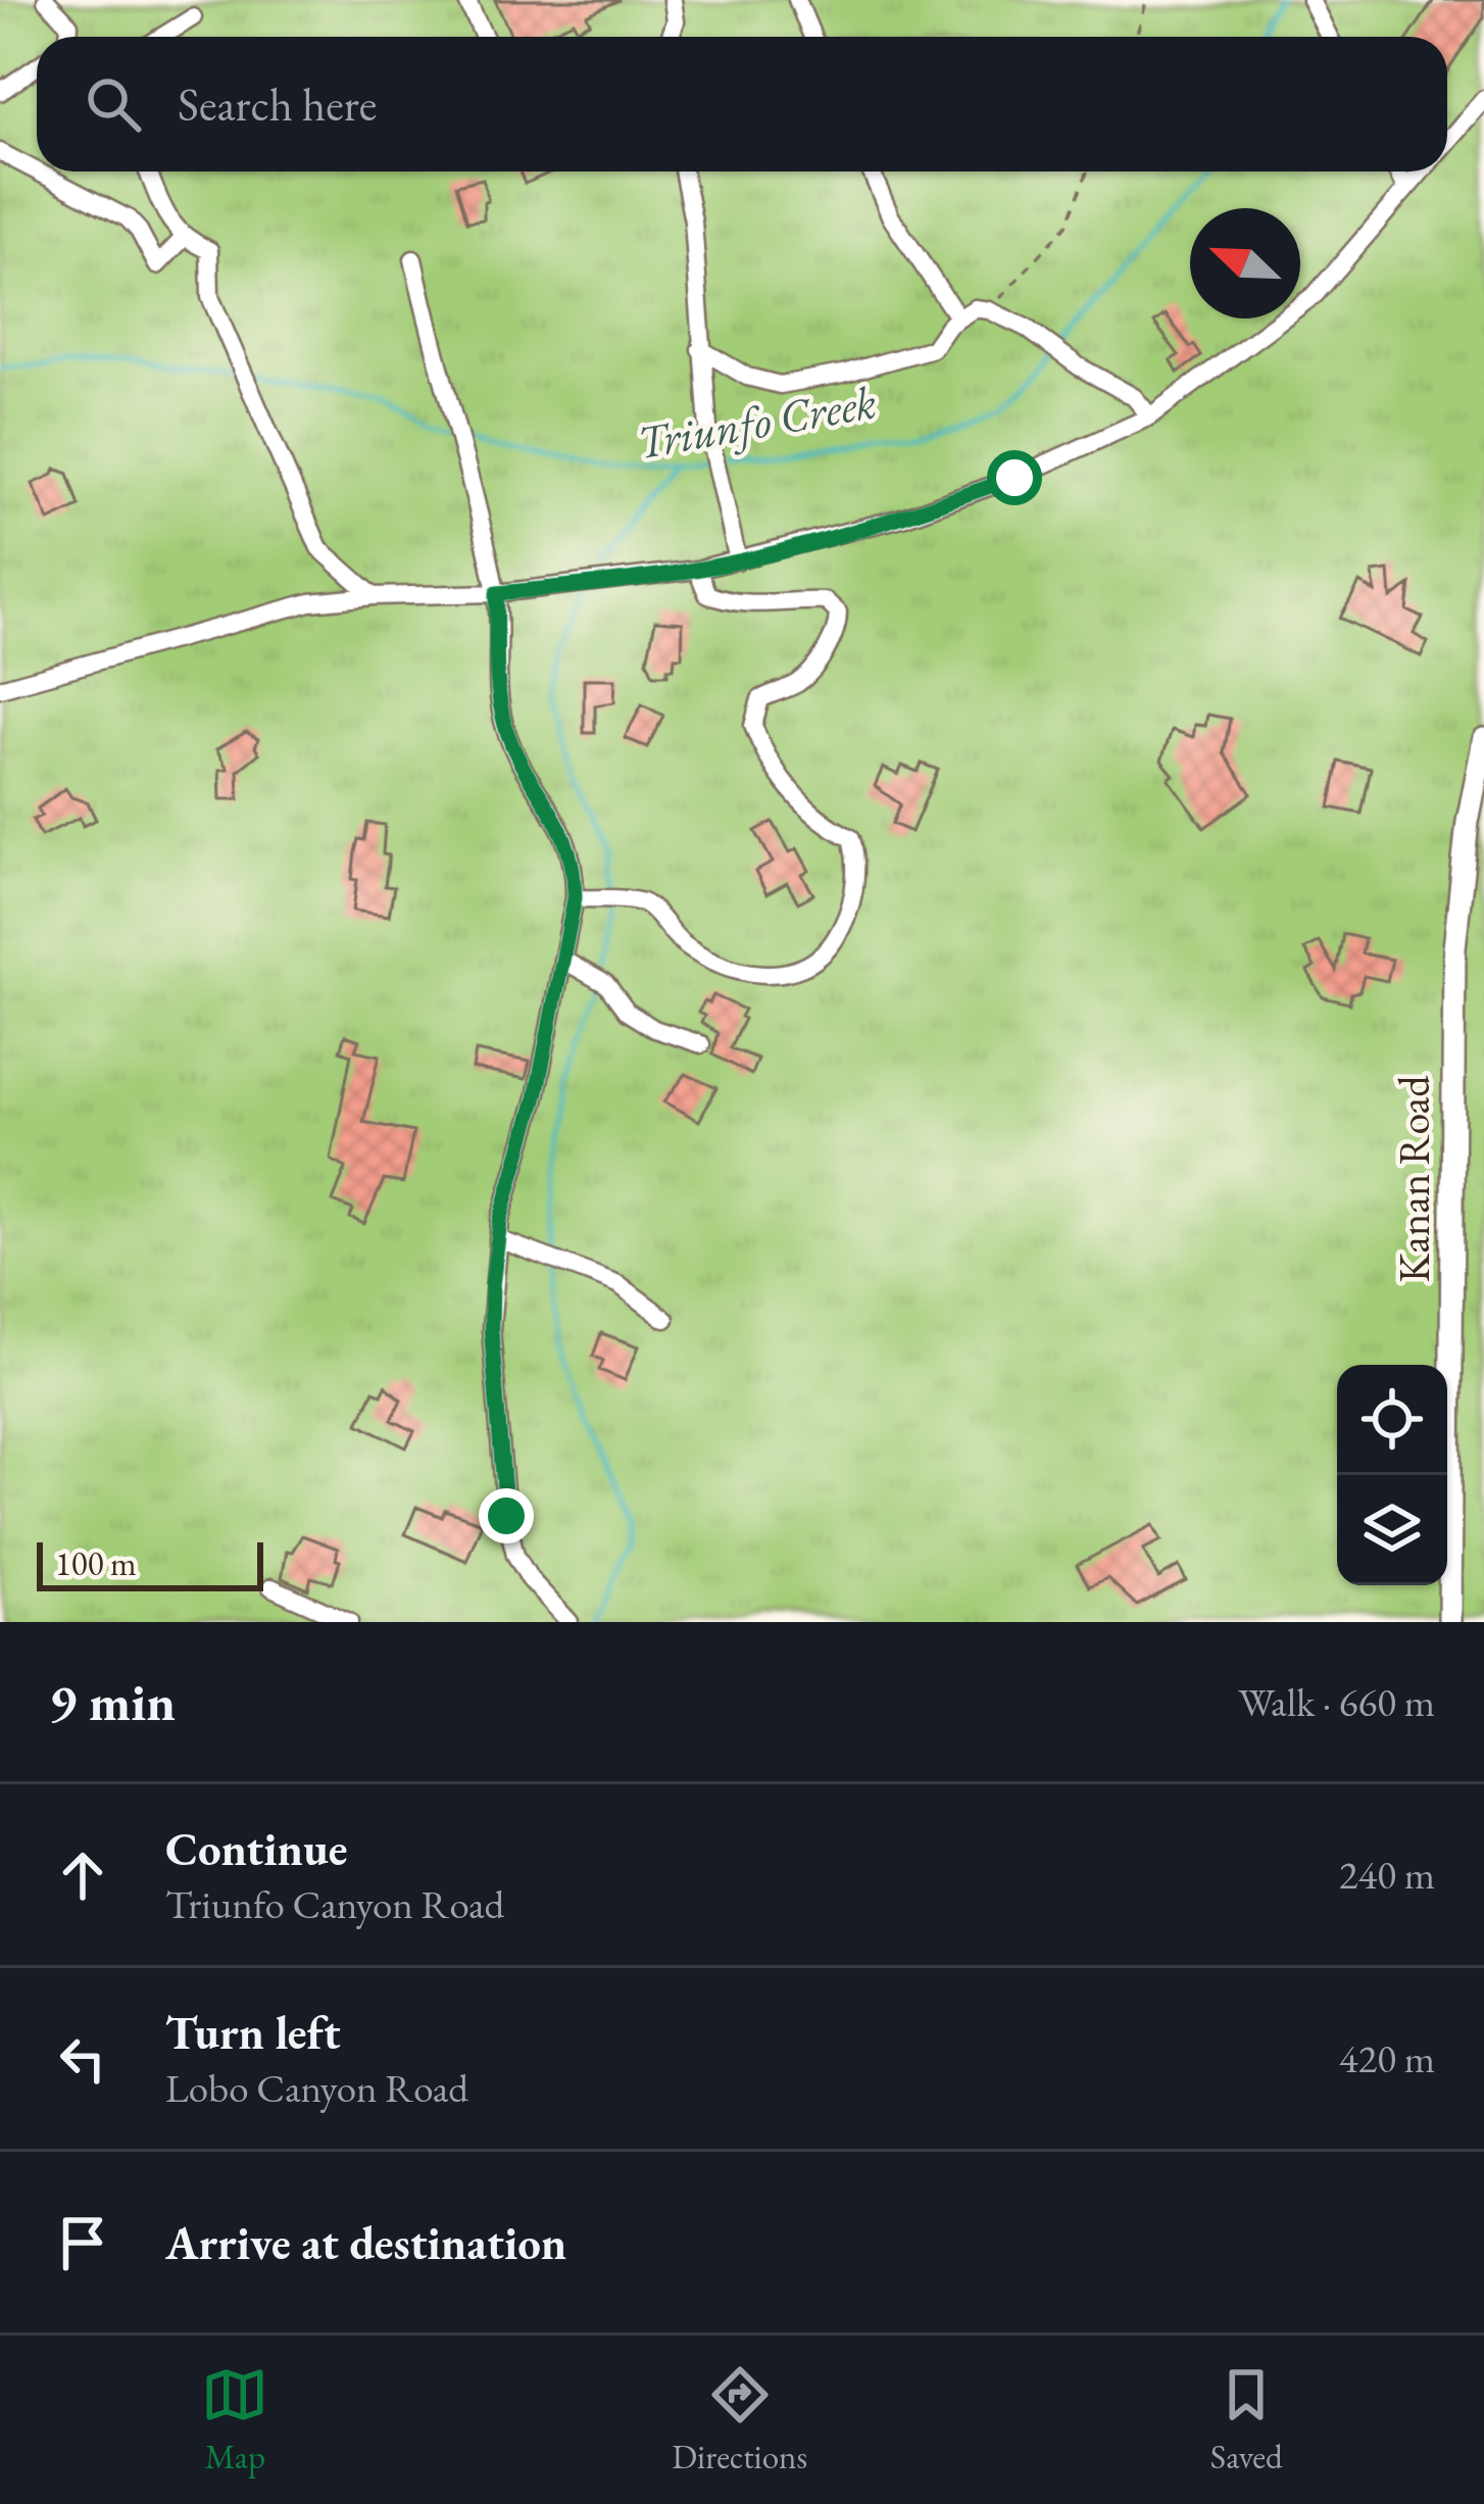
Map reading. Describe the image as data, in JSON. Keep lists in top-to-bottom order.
{
  "streets": {
    "main road": ["Kanan Road"]
  },
  "water": ["Triunfo Creek"],
  "scale_bar": "100 m",
  "north": "top left",
  "page": {
    "search": "Search here",
    "scale": "100 m",
    "heading": ["9 min", "Walk · 660 m"],
    "list": [
      ["Continue", "Triunfo Canyon Road", "240 m"],
      ["Turn left", "Lobo Canyon Road", "420 m"],
      "Arrive at destination"
    ],
    "nav": ["Map", "Directions", "Saved"]
  }
}
